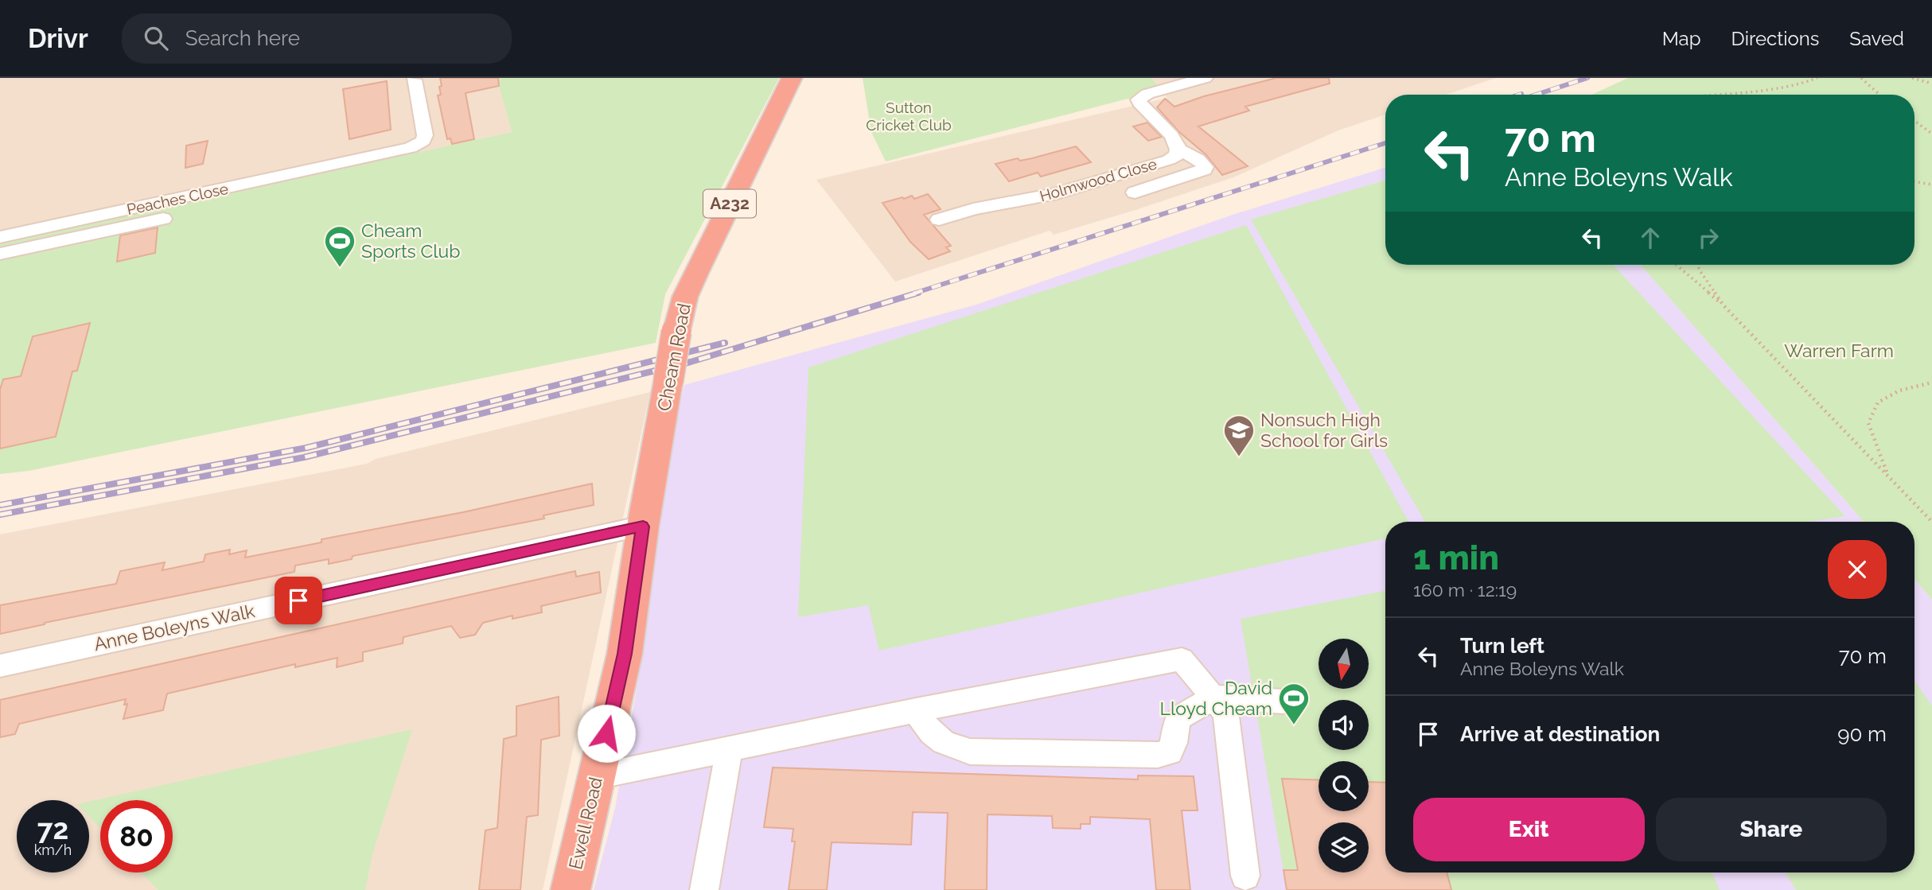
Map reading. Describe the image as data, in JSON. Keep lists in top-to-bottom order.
{
  "streets": {
    "highway": ["A232", "Cheam Road", "Ewell Road"],
    "street": ["Holmwood Close", "Peaches Close", "Anne Boleyns Walk"]
  },
  "crossings": [
    ["Cheam Road", "Anne Boleyns Walk"],
    ["Cheam Road", "Ewell Road"],
    ["Anne Boleyns Walk", "Ewell Road"]
  ],
  "parks": ["Sutton Cricket Club", "Warren Farm"],
  "places": {
    "sports": ["Cheam Sports Club", "David Lloyd Cheam"],
    "school or university": ["Nonsuch High School for Girls"]
  },
  "north": "bottom",
  "page": {
    "header": "Drivr",
    "search": "Search here",
    "nav": ["Map", "Directions", "Saved"],
    "turn": ["70 m", "Anne Boleyns Walk"],
    "heading": ["1 min", "160 m · 12:19"],
    "list": [
      {
        "name": "Turn left",
        "note": "Anne Boleyns Walk",
        "value": "70 m"
      },
      {
        "name": "Arrive at destination",
        "value": "90 m"
      }
    ],
    "buttons": ["Exit", "Share"],
    "speed": "72 km/h",
    "limit": "80"
  }
}
